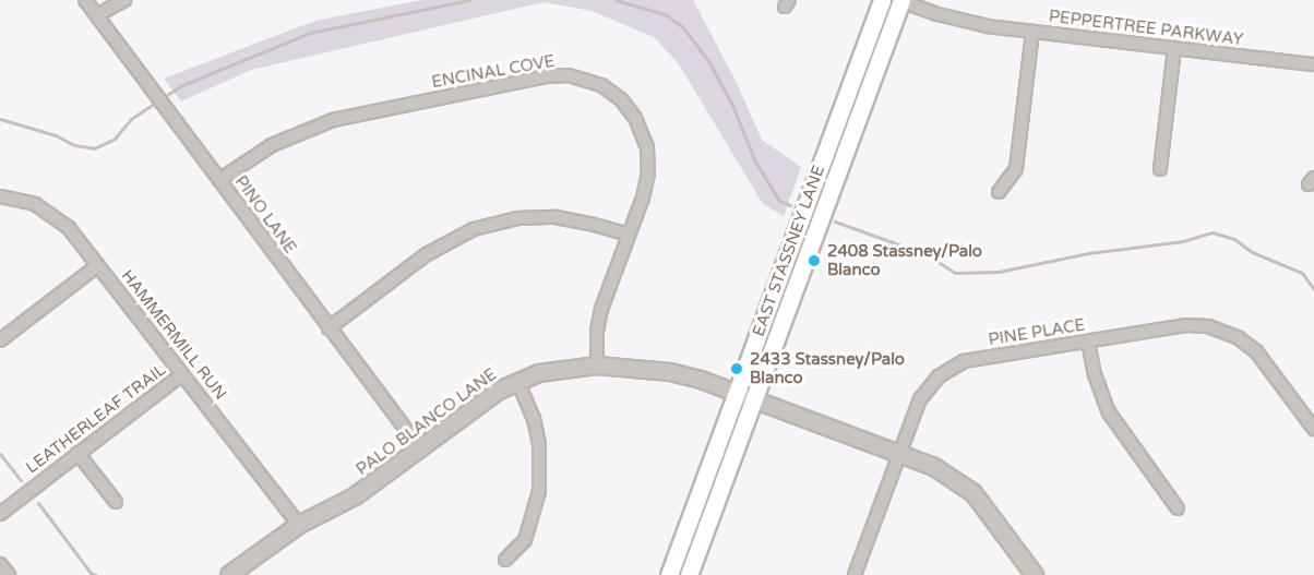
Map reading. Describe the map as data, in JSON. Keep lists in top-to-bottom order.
{
  "streets": {
    "main road": ["EAST STASSNEY LANE"],
    "street": [
      "PEPPERTREE PARKWAY",
      "ENCINAL COVE",
      "PINO LANE",
      "PINE PLACE",
      "HAMMERMILL RUN",
      "LEATHERLEAF TRAIL",
      "PALO BLANCO LANE"
    ]
  },
  "crossings": [
    ["PEPPERTREE PARKWAY", "EAST STASSNEY LANE"],
    ["ENCINAL COVE", "PINO LANE"],
    ["ENCINAL COVE", "PALO BLANCO LANE"],
    ["PINO LANE", "PALO BLANCO LANE"],
    ["EAST STASSNEY LANE", "PALO BLANCO LANE"],
    ["PINE PLACE", "PALO BLANCO LANE"],
    ["HAMMERMILL RUN", "LEATHERLEAF TRAIL"],
    ["HAMMERMILL RUN", "PALO BLANCO LANE"]
  ],
  "places": ["2408 Stassney/Palo Blanco", "2433 Stassney/Palo Blanco"]
}
